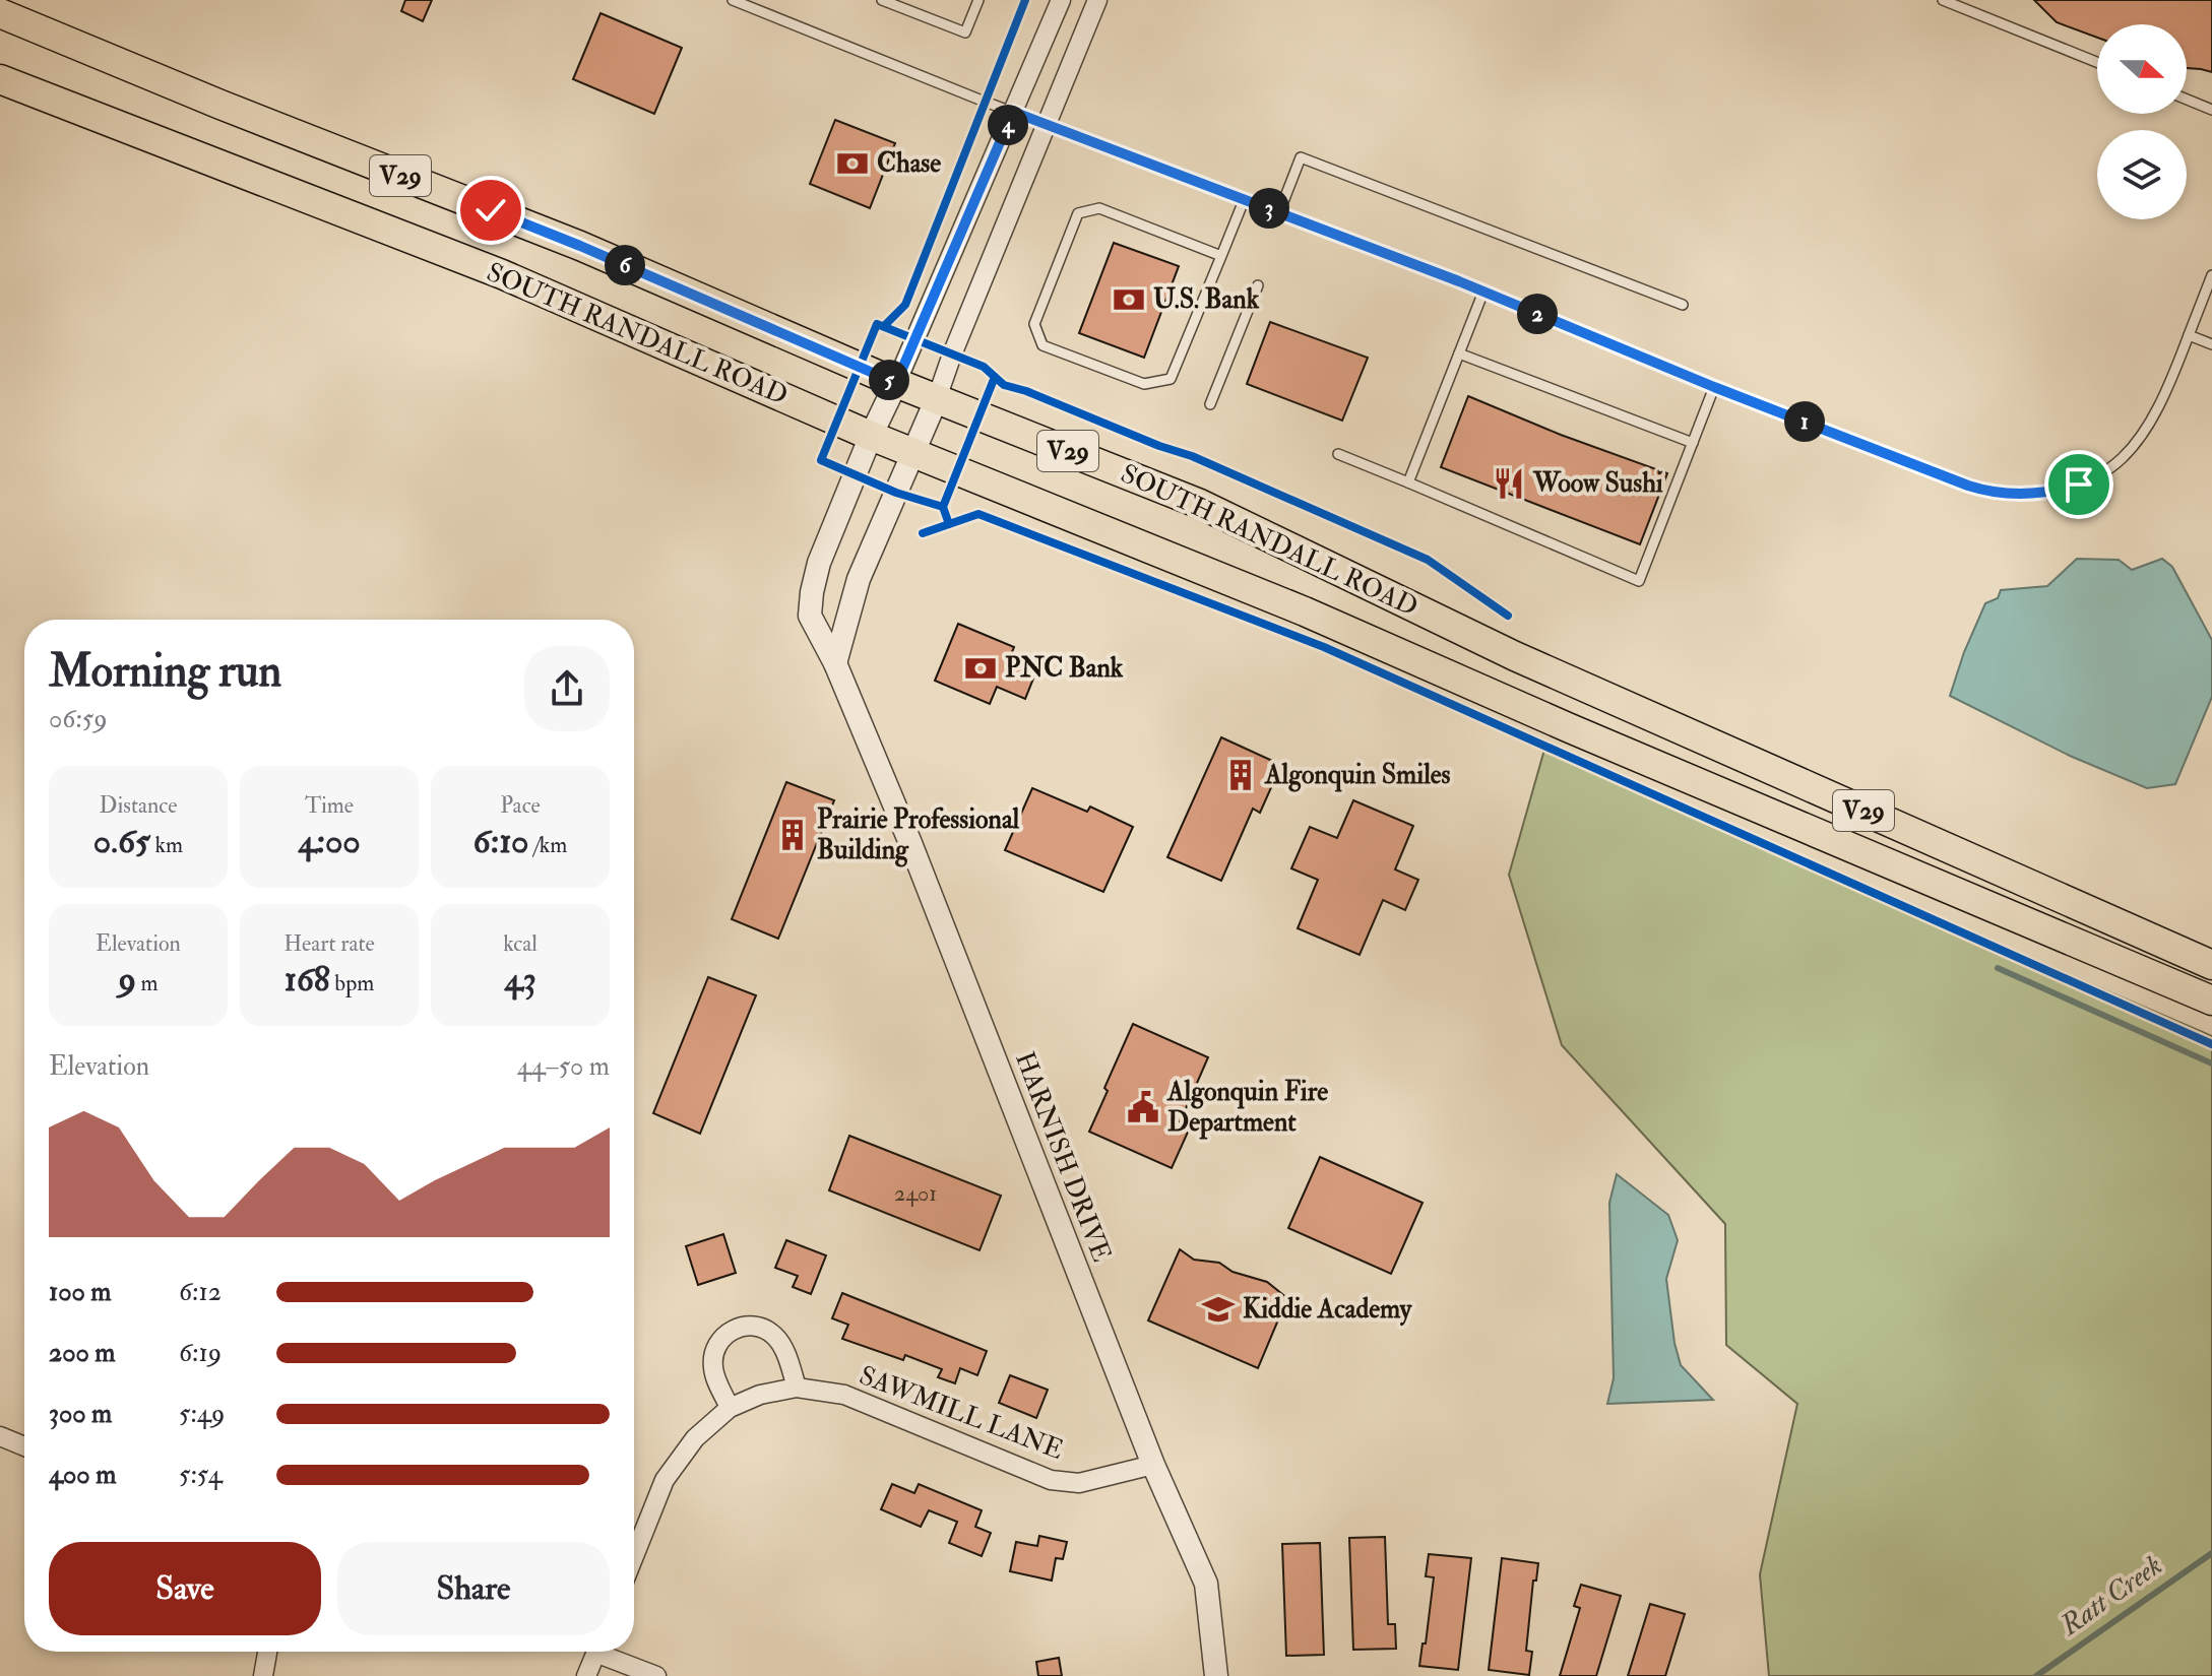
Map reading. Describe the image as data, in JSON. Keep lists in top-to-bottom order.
{
  "streets": {
    "main road": ["V29", "SOUTH RANDALL ROAD"],
    "street": ["HARNISH DRIVE", "SAWMILL LANE"]
  },
  "crossings": [
    ["SOUTH RANDALL ROAD", "HARNISH DRIVE"],
    ["HARNISH DRIVE", "SAWMILL LANE"]
  ],
  "water": ["Ratt Creek"],
  "places": {
    "bank": ["Chase", "U.S. Bank", "PNC Bank"],
    "restaurant": ["Woow Sushi"],
    "building": ["Algonquin Smiles", "Prairie Professional Building"],
    "public building": ["Algonquin Fire Department"],
    "school or university": ["Kiddie Academy"]
  },
  "house_numbers": ["2401"],
  "north": "right",
  "page": {
    "pins": [
      "4",
      "3",
      "6",
      "2",
      "5",
      "1"
    ],
    "heading": ["Morning run", "06:59"],
    "stats": [
      ["Distance", "0.65 km"],
      ["Time", "4:00"],
      ["Pace", "6:10 /km"],
      ["Elevation", "9 m"],
      ["Heart rate", "168 bpm"],
      ["kcal", "43"]
    ],
    "chart": ["Elevation", "44–50 m"],
    "list": [
      {
        "name": "100 m",
        "note": "6:12"
      },
      {
        "name": "200 m",
        "note": "6:19"
      },
      {
        "name": "300 m",
        "note": "5:49"
      },
      {
        "name": "400 m",
        "note": "5:54"
      }
    ],
    "buttons": ["Save", "Share"]
  }
}
